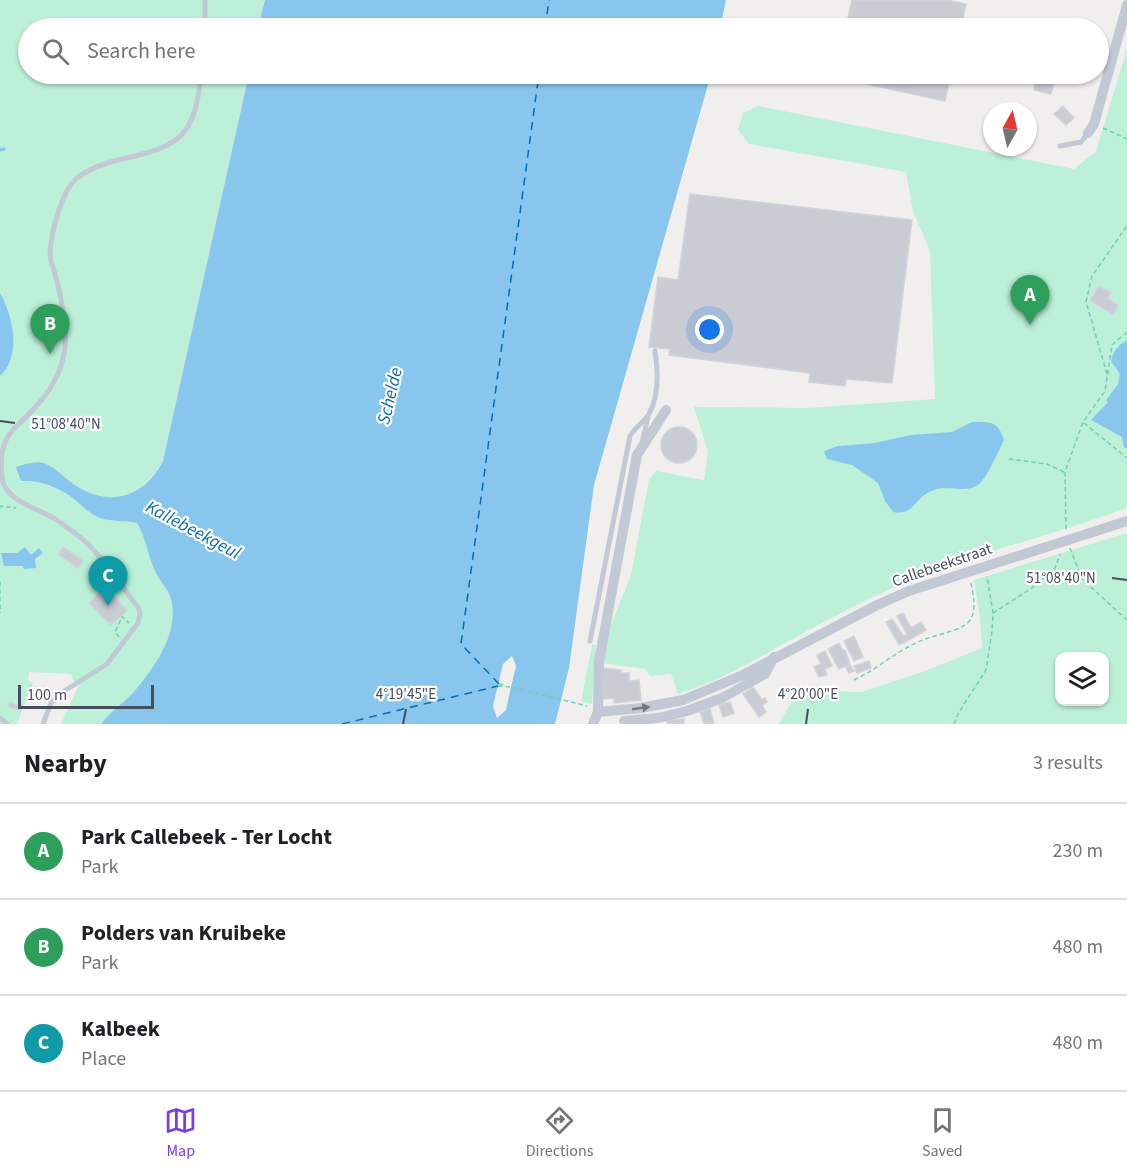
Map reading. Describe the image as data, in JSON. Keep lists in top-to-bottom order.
{
  "streets": {
    "street": ["Callebeekstraat"]
  },
  "water": ["Schelde", "Kallebeekgeul"],
  "scale_bar": "100 m",
  "north": "top",
  "page": {
    "search": "Search here",
    "pins": ["A", "B", "C"],
    "scale": "100 m",
    "heading": ["Nearby", "3 results"],
    "list": [
      {
        "mark": "A",
        "name": "Park Callebeek - Ter Locht",
        "note": "Park",
        "value": "230 m"
      },
      {
        "mark": "B",
        "name": "Polders van Kruibeke",
        "note": "Park",
        "value": "480 m"
      },
      {
        "mark": "C",
        "name": "Kalbeek",
        "note": "Place",
        "value": "480 m"
      }
    ],
    "nav": ["Map", "Directions", "Saved"]
  },
  "coordinates": ["51°08'40\"N", "4°19'45\"E", "4°20'00\"E"]
}
